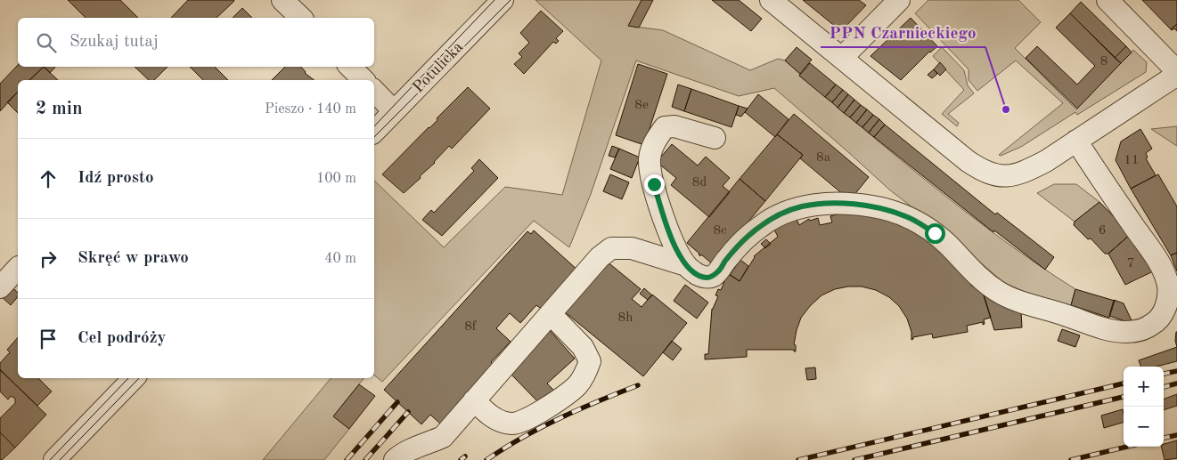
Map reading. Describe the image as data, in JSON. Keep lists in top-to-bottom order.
{
  "streets": {
    "street": ["Potulicka"]
  },
  "places": ["PPN Czarnieckiego"],
  "house_numbers": [
    "8",
    "8e",
    "8a",
    "11",
    "8d",
    "8c",
    "6",
    "7",
    "8h",
    "8f"
  ],
  "page": {
    "search": "Szukaj tutaj",
    "heading": ["2 min", "Pieszo · 140 m"],
    "list": [
      ["Idź prosto", "100 m"],
      ["Skręć w prawo", "40 m"],
      "Cel podróży"
    ],
    "map_buttons": ["+", "−"]
  }
}
